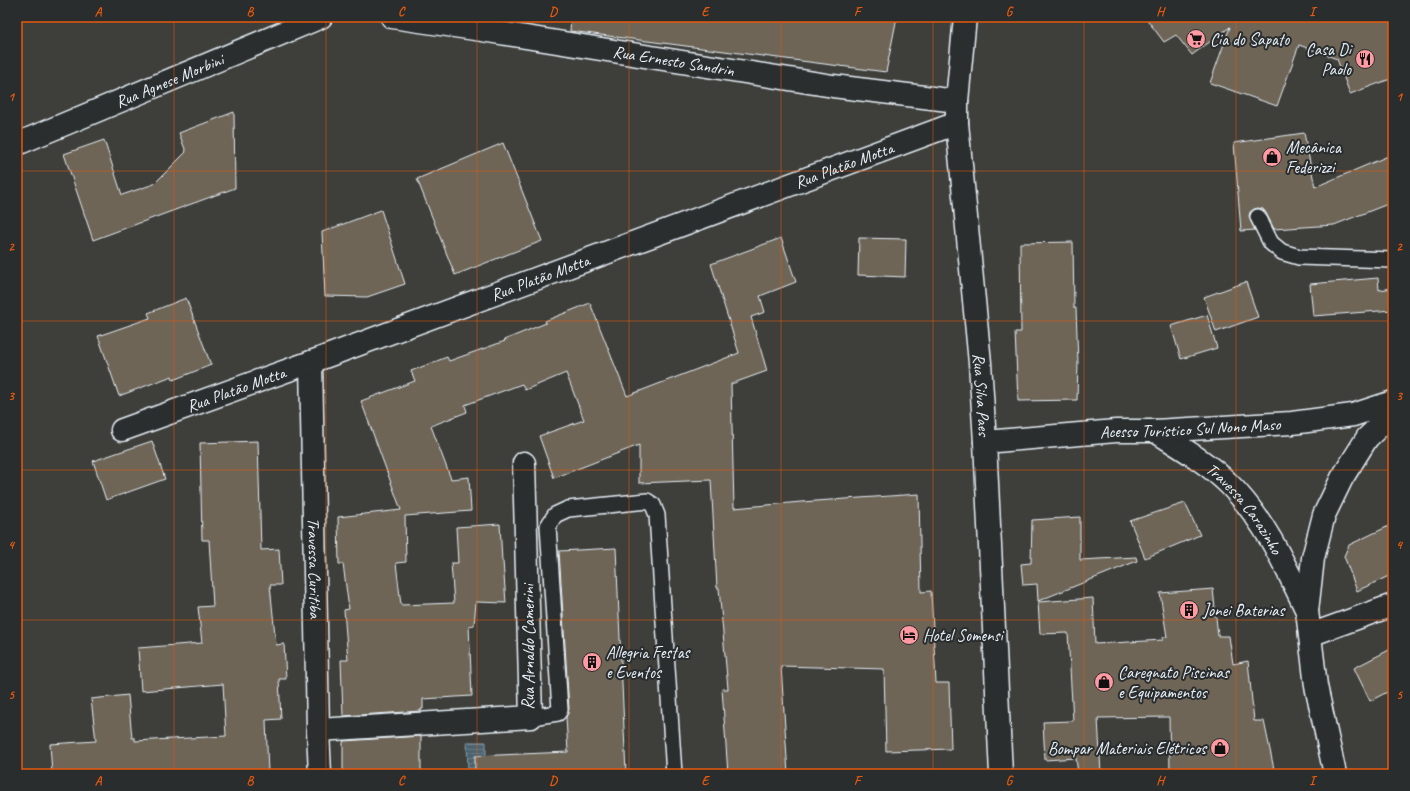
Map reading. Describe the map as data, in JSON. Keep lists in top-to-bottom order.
{
  "streets": {
    "street": [
      "Rua Ernesto Sandrin",
      "Rua Agnese Morbini",
      "Rua Platão Motta",
      "Rua Silva Paes",
      "Acesso Turístico Sul Nono Maso",
      "Travessa Carazinho",
      "Travessa Curitiba",
      "Rua Arnaldo Camerini"
    ]
  },
  "crossings": [
    ["Rua Ernesto Sandrin", "Rua Silva Paes"],
    ["Rua Platão Motta", "Rua Silva Paes"],
    ["Rua Platão Motta", "Travessa Curitiba"],
    ["Rua Silva Paes", "Acesso Turístico Sul Nono Maso"],
    ["Acesso Turístico Sul Nono Maso", "Travessa Carazinho"],
    ["Travessa Curitiba", "Rua Arnaldo Camerini"]
  ],
  "places": {
    "supermarket": ["Cia do Sapato"],
    "restaurant": ["Casa Di Paolo"],
    "shop": ["Mecânica Federizzi", "Caregnato Piscinas e Equipamentos", "Bompar Materiais Elétricos"],
    "building": ["Jonei Baterias", "Allegria Festas e Eventos"],
    "hotel": ["Hotel Somensi"]
  },
  "grid": {
    "columns": [
      "A",
      "B",
      "C",
      "D",
      "E",
      "F",
      "G",
      "H",
      "I"
    ],
    "rows": [
      "1",
      "2",
      "3",
      "4",
      "5"
    ]
  }
}
